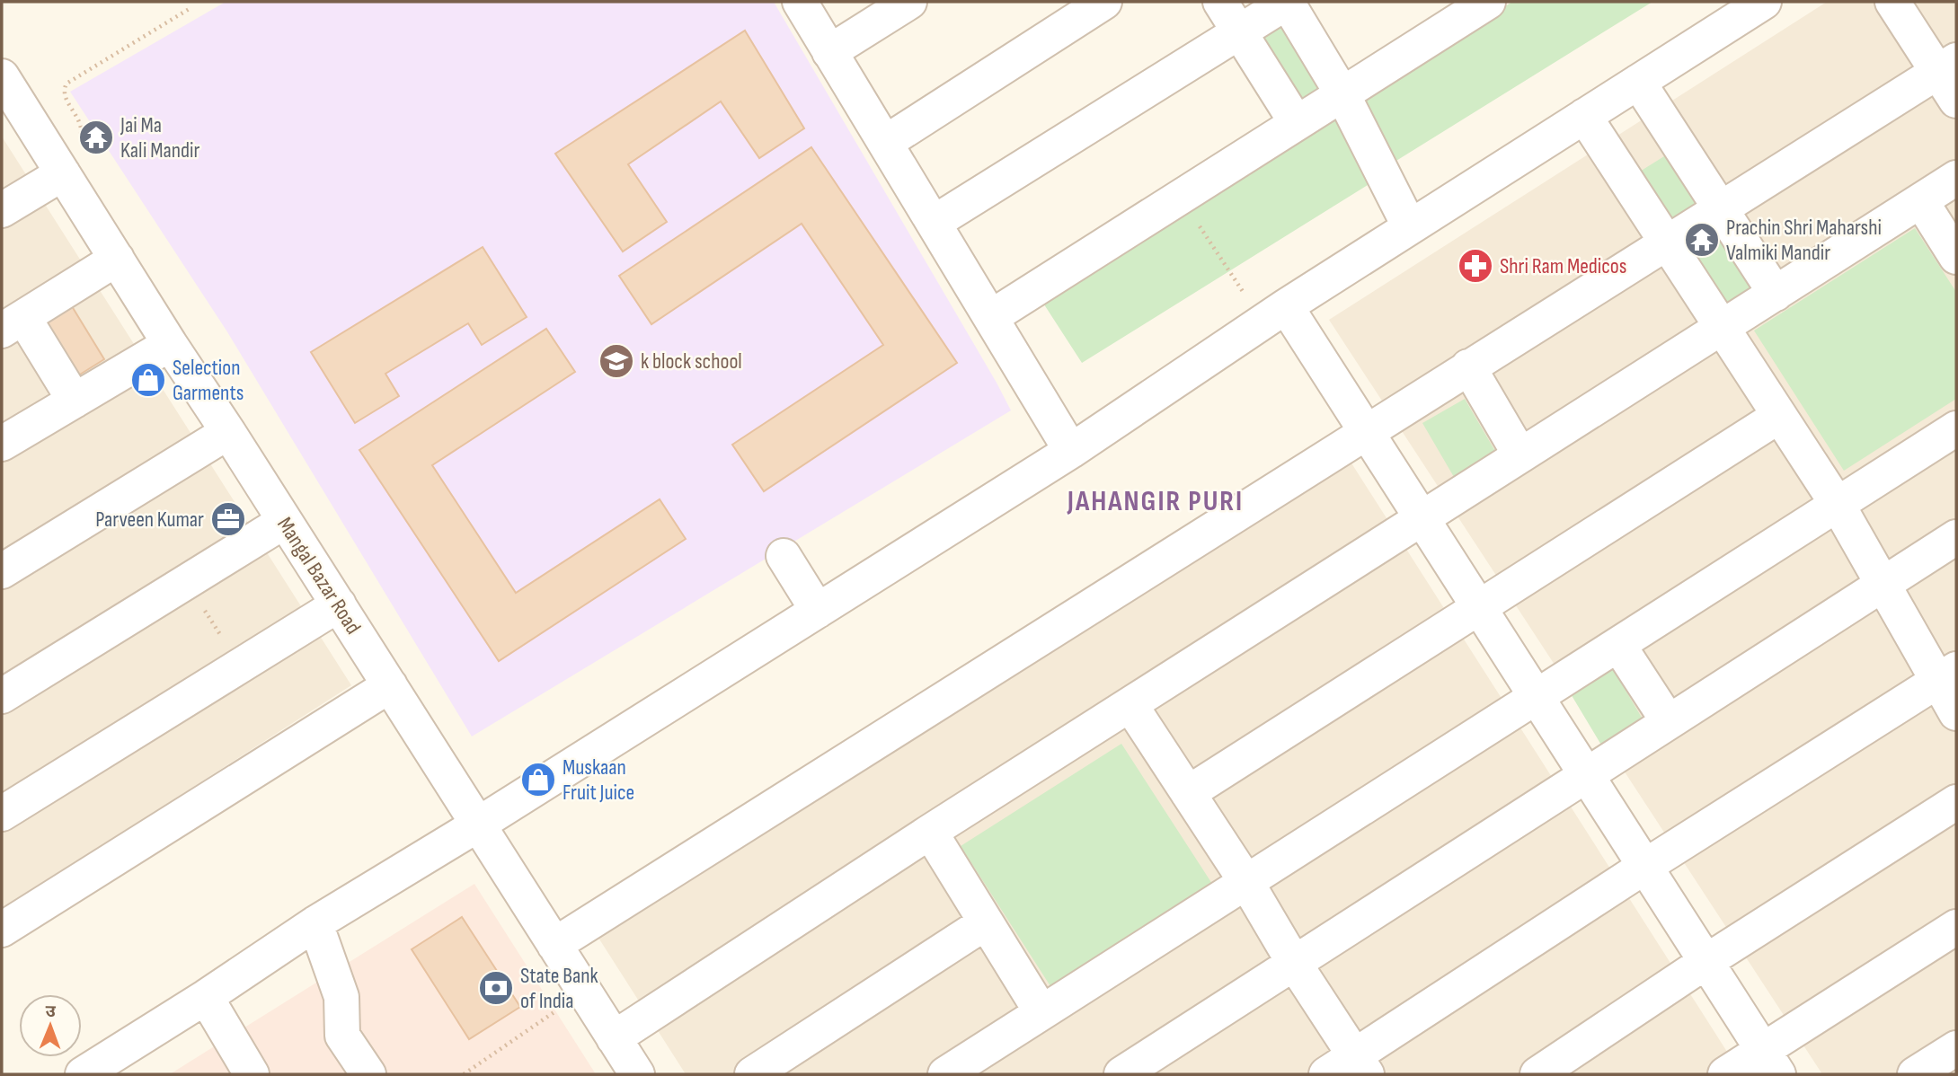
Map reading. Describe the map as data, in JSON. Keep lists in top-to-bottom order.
{
  "streets": {
    "street": ["Mangal Bazar Road"]
  },
  "districts": ["JAHANGIR PURI"],
  "places": {
    "temple": ["Jai Ma Kali Mandir", "Prachin Shri Maharshi Valmiki Mandir"],
    "pharmacy": ["Shri Ram Medicos"],
    "school or university": ["k block school"],
    "shop": ["Selection Garments", "Muskaan Fruit Juice"],
    "office": ["Parveen Kumar"],
    "bank": ["State Bank of India"]
  },
  "north": "top"
}
